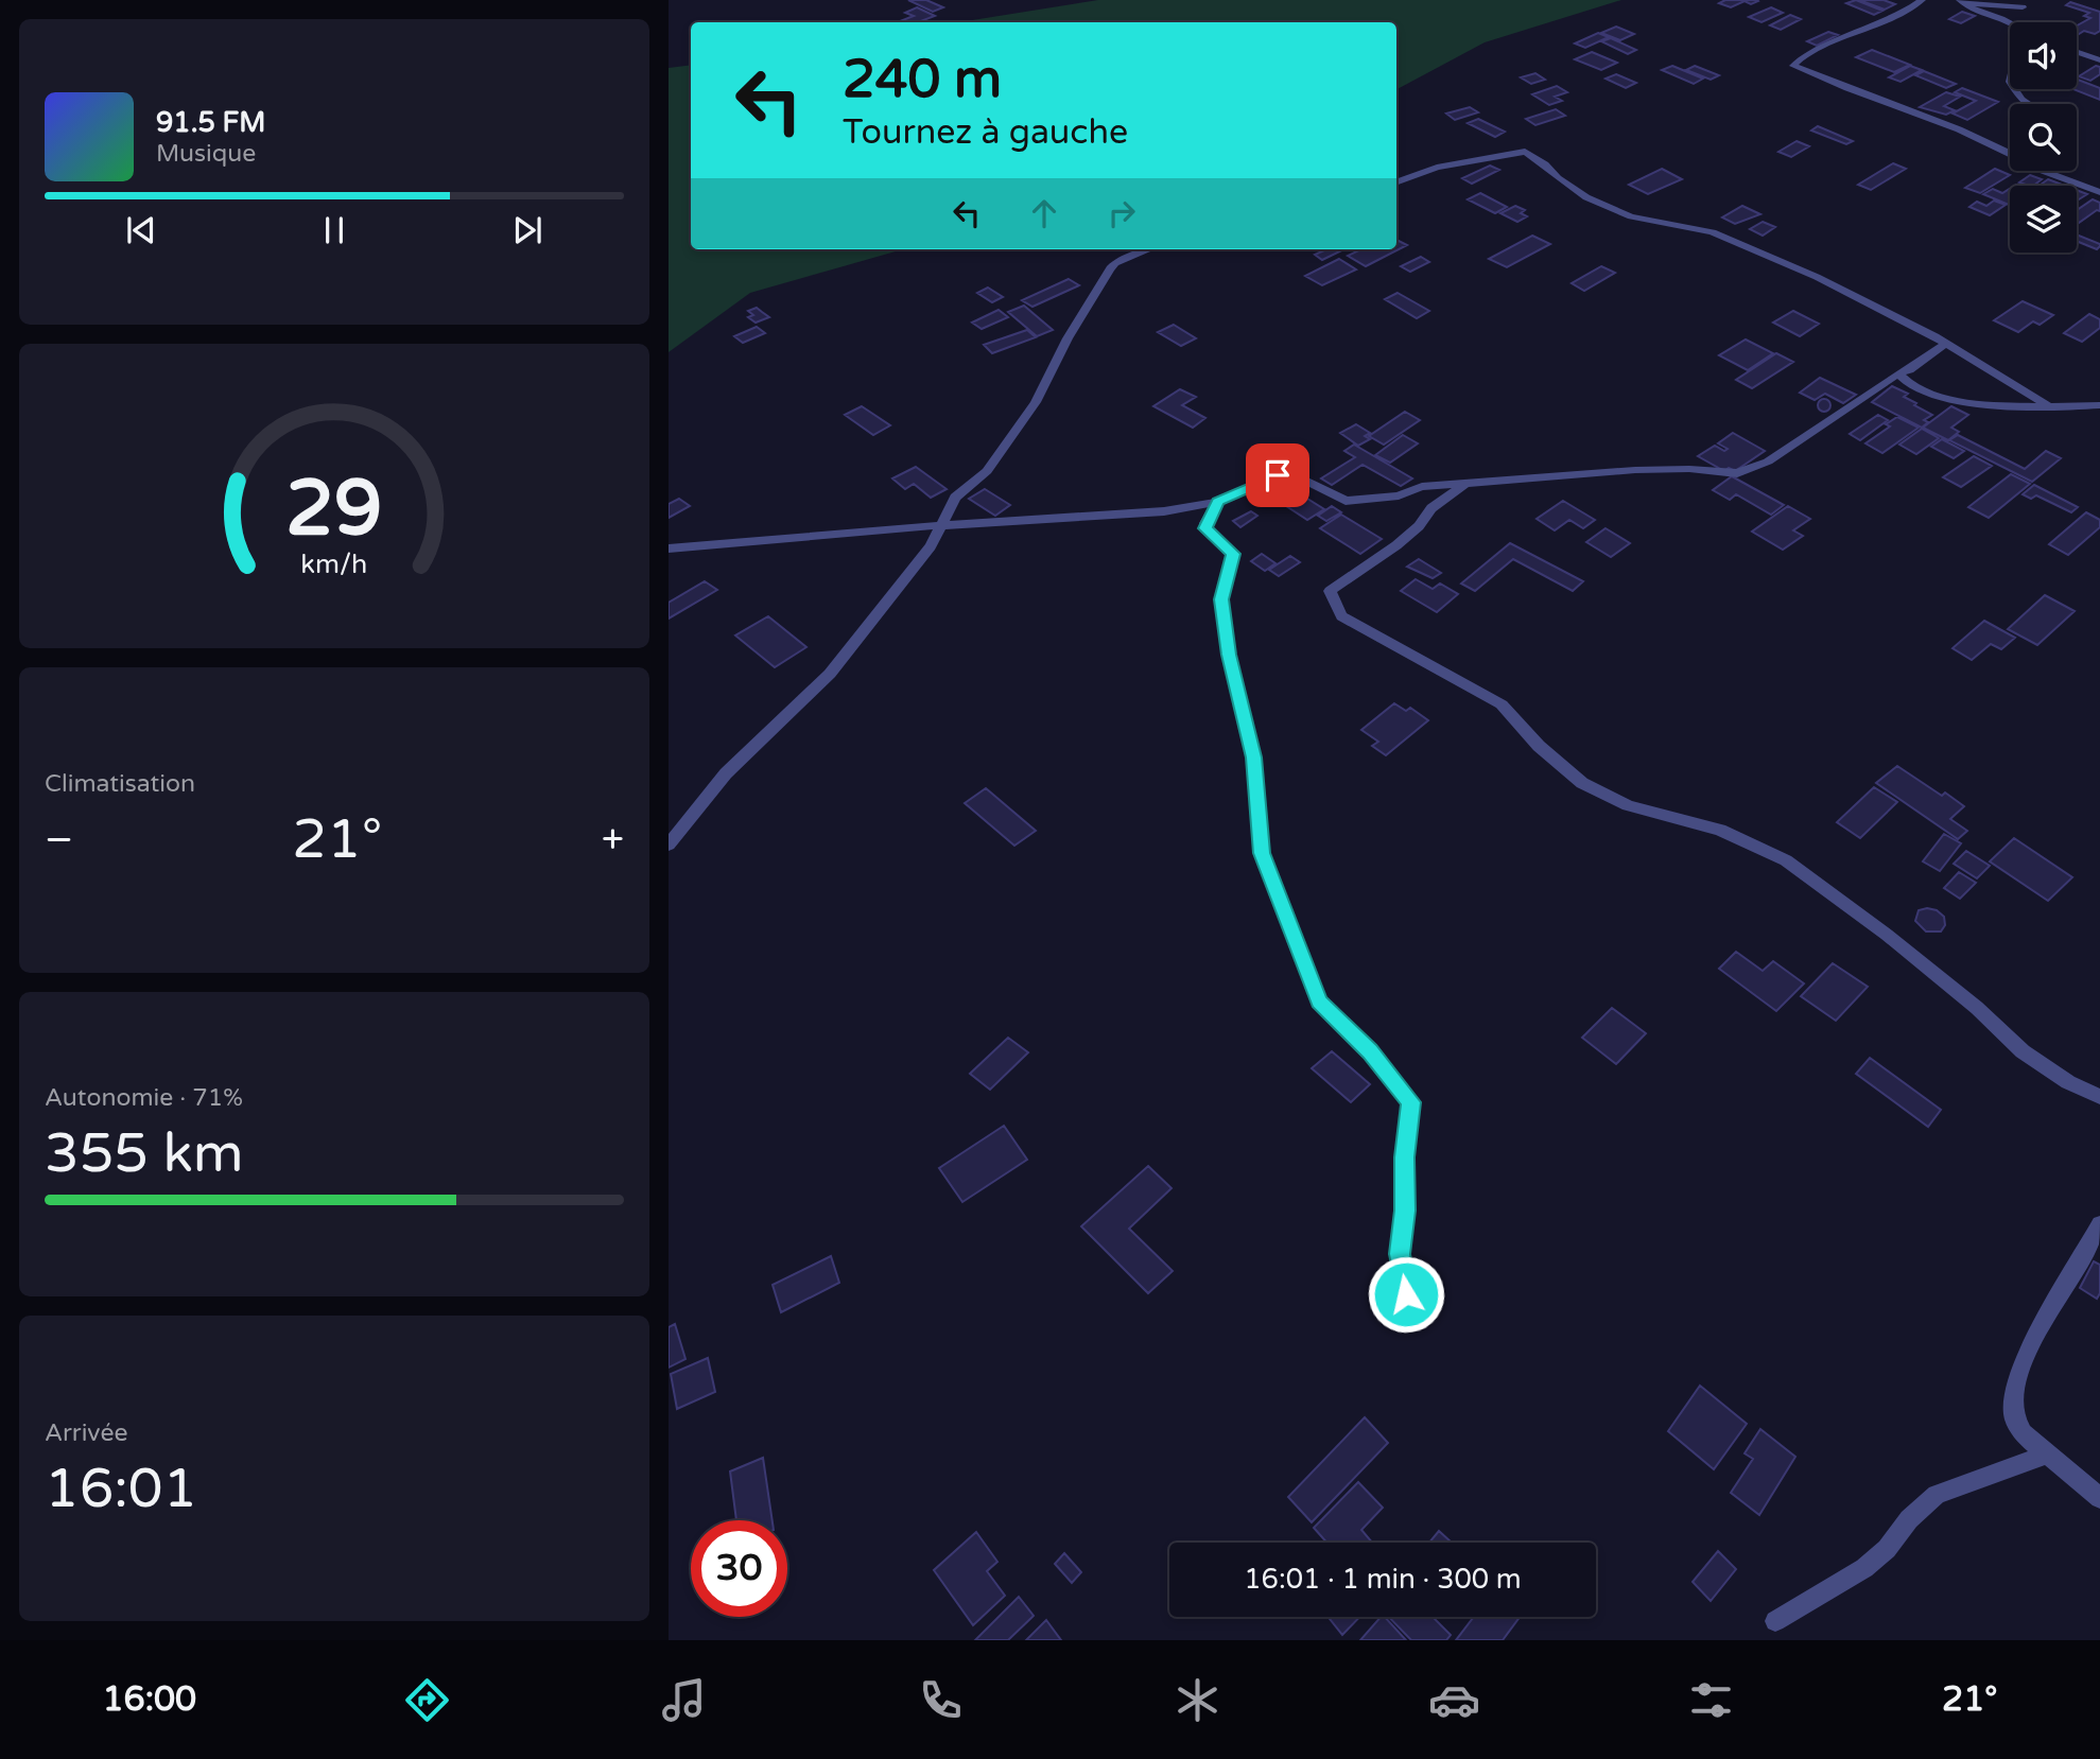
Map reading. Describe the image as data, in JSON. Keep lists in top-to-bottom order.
{
  "page": {
    "turn": ["240 m", "Tournez à gauche"],
    "song": ["91.5 FM", "Musique"],
    "tile": [
      "Climatisation",
      ["Autonomie · 71%", "355 km"],
      ["Arrivée", "16:01"]
    ],
    "heat": ["−", "21°", "+"],
    "limit": "30",
    "trip": "16:01 · 1 min · 300 m",
    "tabs": ["16:00", "21°"],
    "gauge": ["29", "km/h"]
  }
}
